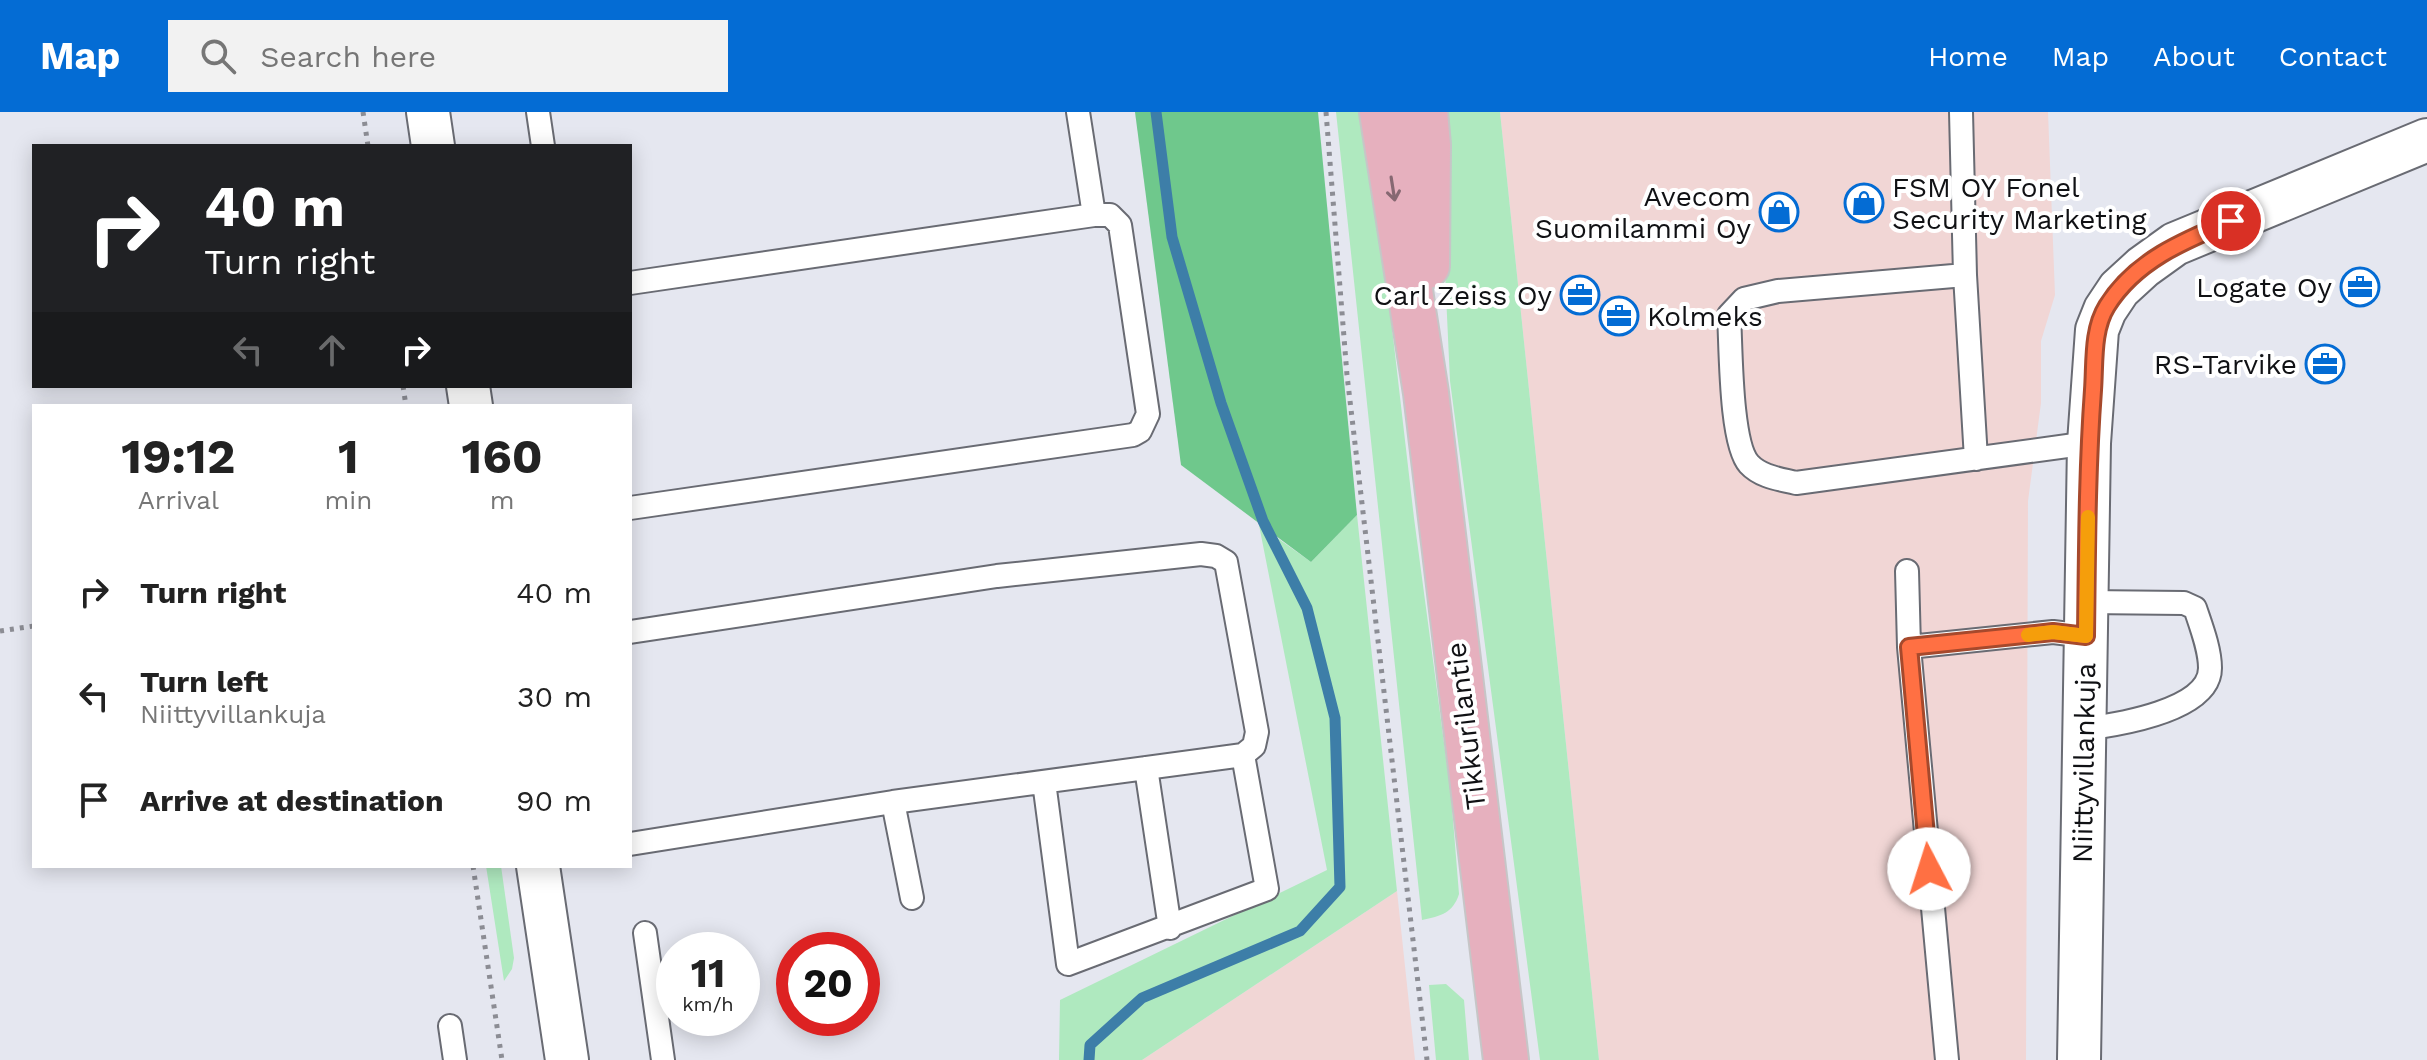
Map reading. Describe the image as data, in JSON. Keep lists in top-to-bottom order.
{
  "streets": {
    "main road": ["Tikkurilantie"],
    "street": ["Niittyvillankuja"]
  },
  "places": {
    "shop": ["FSM OY Fonel Security Marketing", "Avecom Suomilammi Oy"],
    "office": [
      "Logate Oy",
      "Carl Zeiss Oy",
      "Kolmeks",
      "RS-Tarvike"
    ]
  },
  "page": {
    "header": "Map",
    "search": "Search here",
    "nav": [
      "Home",
      "Map",
      "About",
      "Contact"
    ],
    "turn": ["40 m", "Turn right"],
    "eta": [
      "19:12",
      "Arrival",
      "1",
      "min",
      "160",
      "m"
    ],
    "list": [
      {
        "name": "Turn right",
        "value": "40 m"
      },
      {
        "name": "Turn left",
        "note": "Niittyvillankuja",
        "value": "30 m"
      },
      {
        "name": "Arrive at destination",
        "value": "90 m"
      }
    ],
    "speed": "11 km/h",
    "limit": "20"
  }
}
